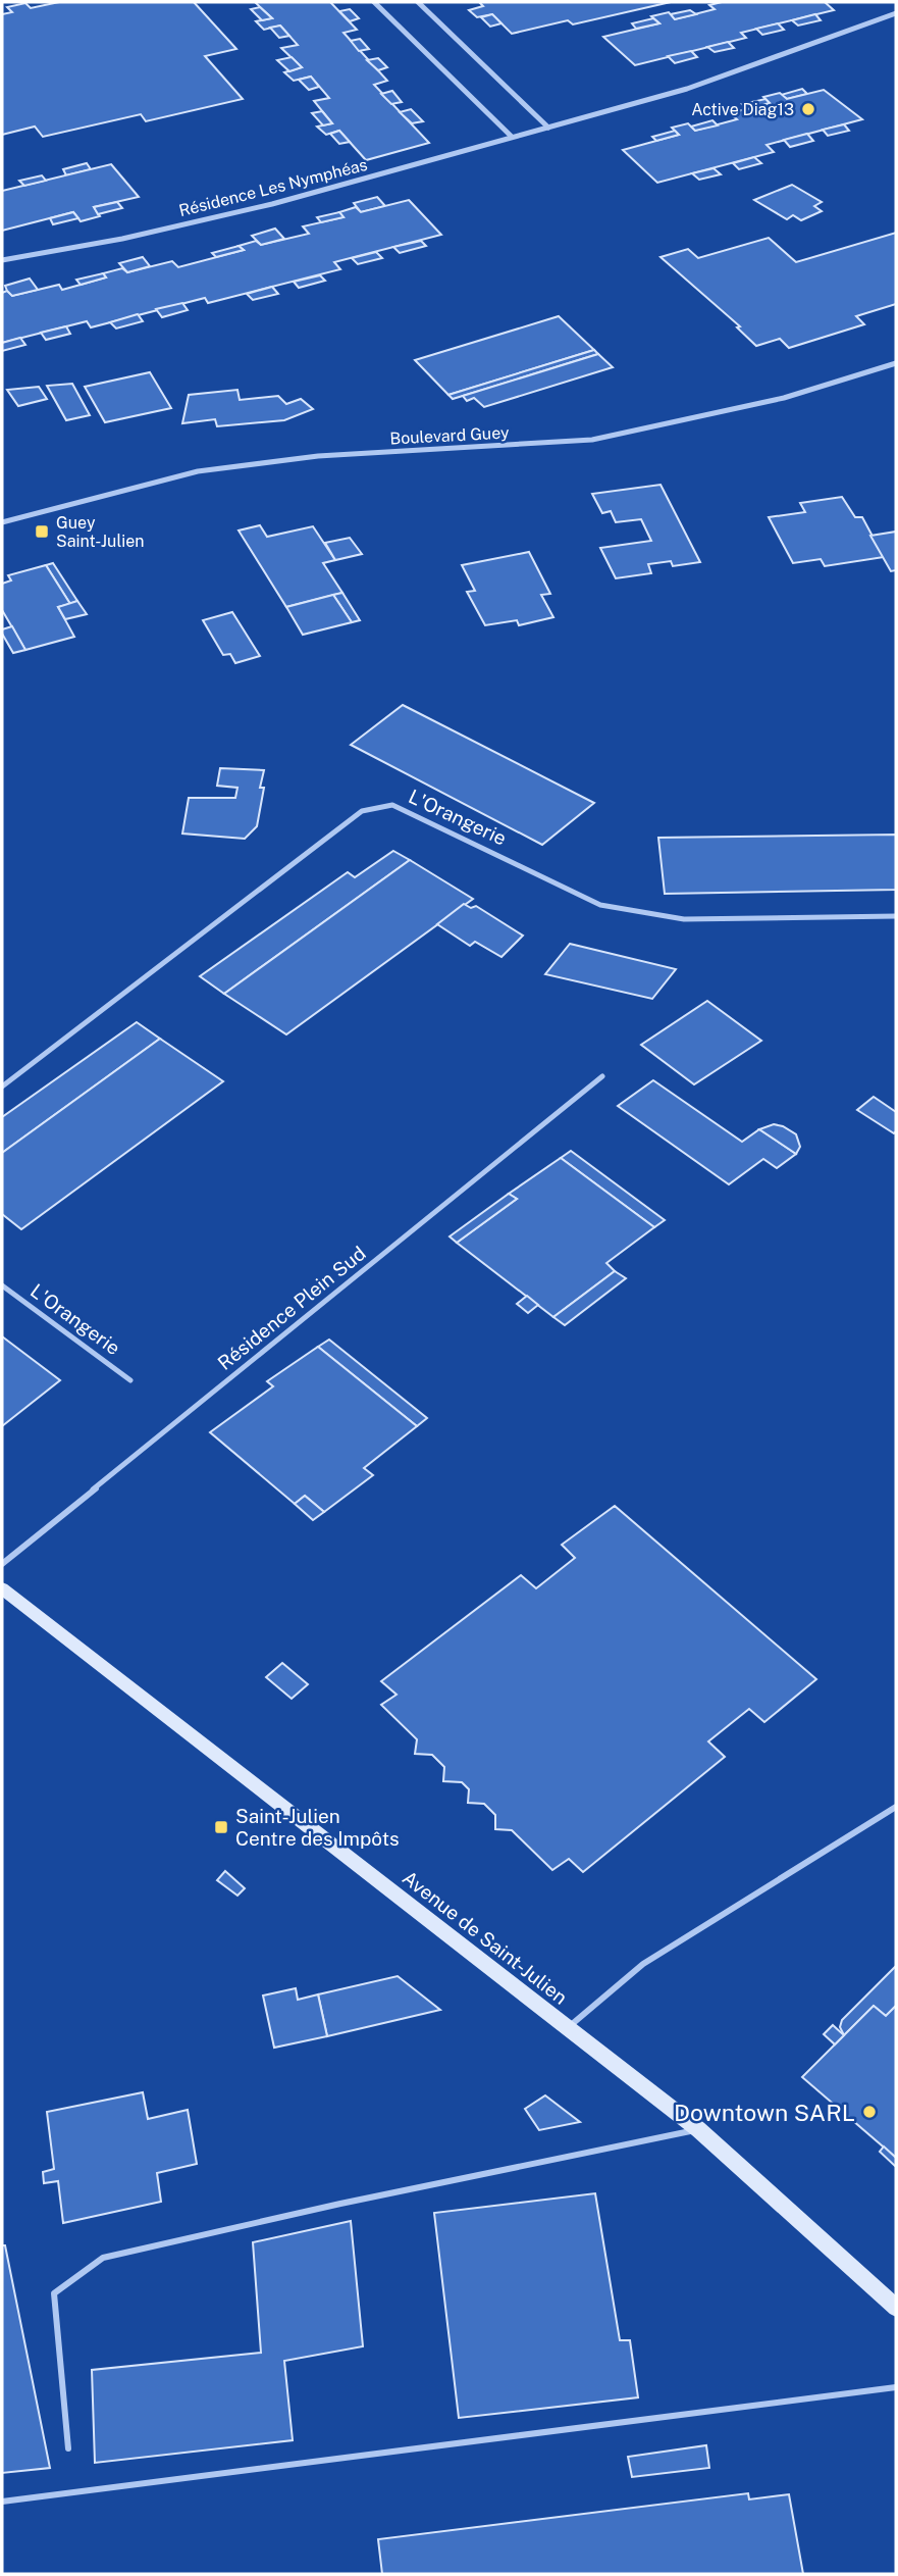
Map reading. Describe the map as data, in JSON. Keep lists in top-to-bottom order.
{
  "streets": {
    "main road": ["Avenue de Saint-Julien"],
    "street": ["Résidence Les Nymphéas", "Boulevard Guey"],
    "lane": ["L'Orangerie", "Résidence Plein Sud"]
  },
  "places": {
    "other": ["Active Diag13", "Downtown SARL"],
    "transit": ["Guey Saint-Julien", "Saint-Julien Centre des Impôts"]
  }
}
